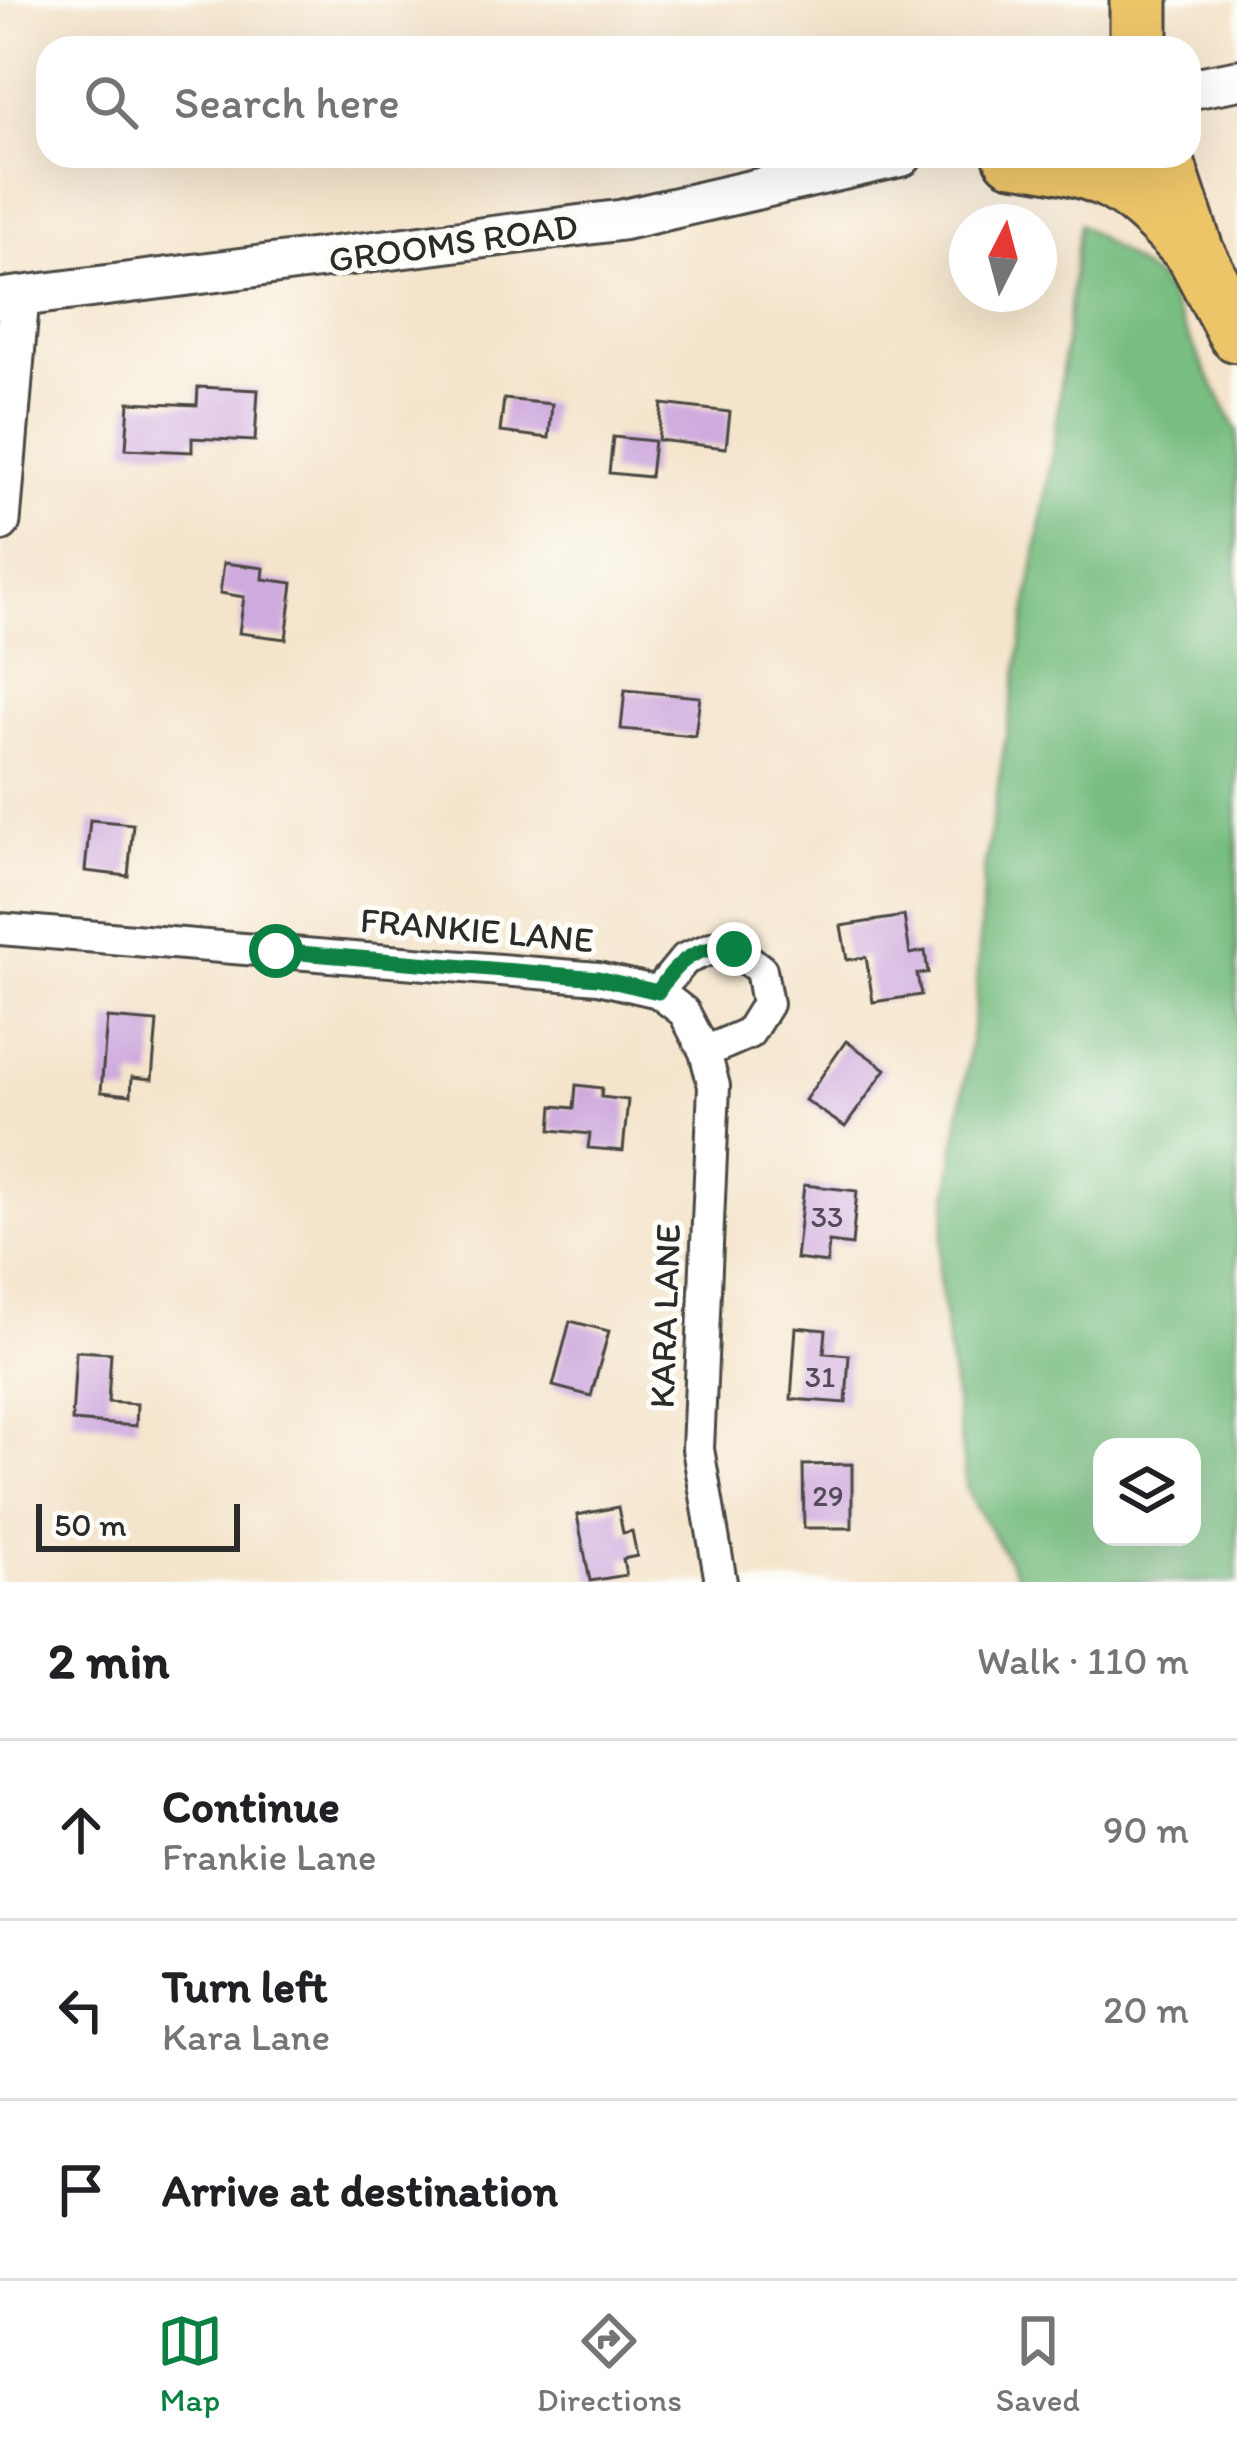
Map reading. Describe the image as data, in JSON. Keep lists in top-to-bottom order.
{
  "streets": {
    "street": ["GROOMS ROAD", "FRANKIE LANE", "KARA LANE"]
  },
  "crossings": [
    ["FRANKIE LANE", "KARA LANE"]
  ],
  "house_numbers": ["33", "31", "29"],
  "scale_bar": "50 m",
  "north": "top",
  "page": {
    "search": "Search here",
    "scale": "50 m",
    "heading": ["2 min", "Walk · 110 m"],
    "list": [
      ["Continue", "Frankie Lane", "90 m"],
      ["Turn left", "Kara Lane", "20 m"],
      "Arrive at destination"
    ],
    "nav": ["Map", "Directions", "Saved"]
  }
}
